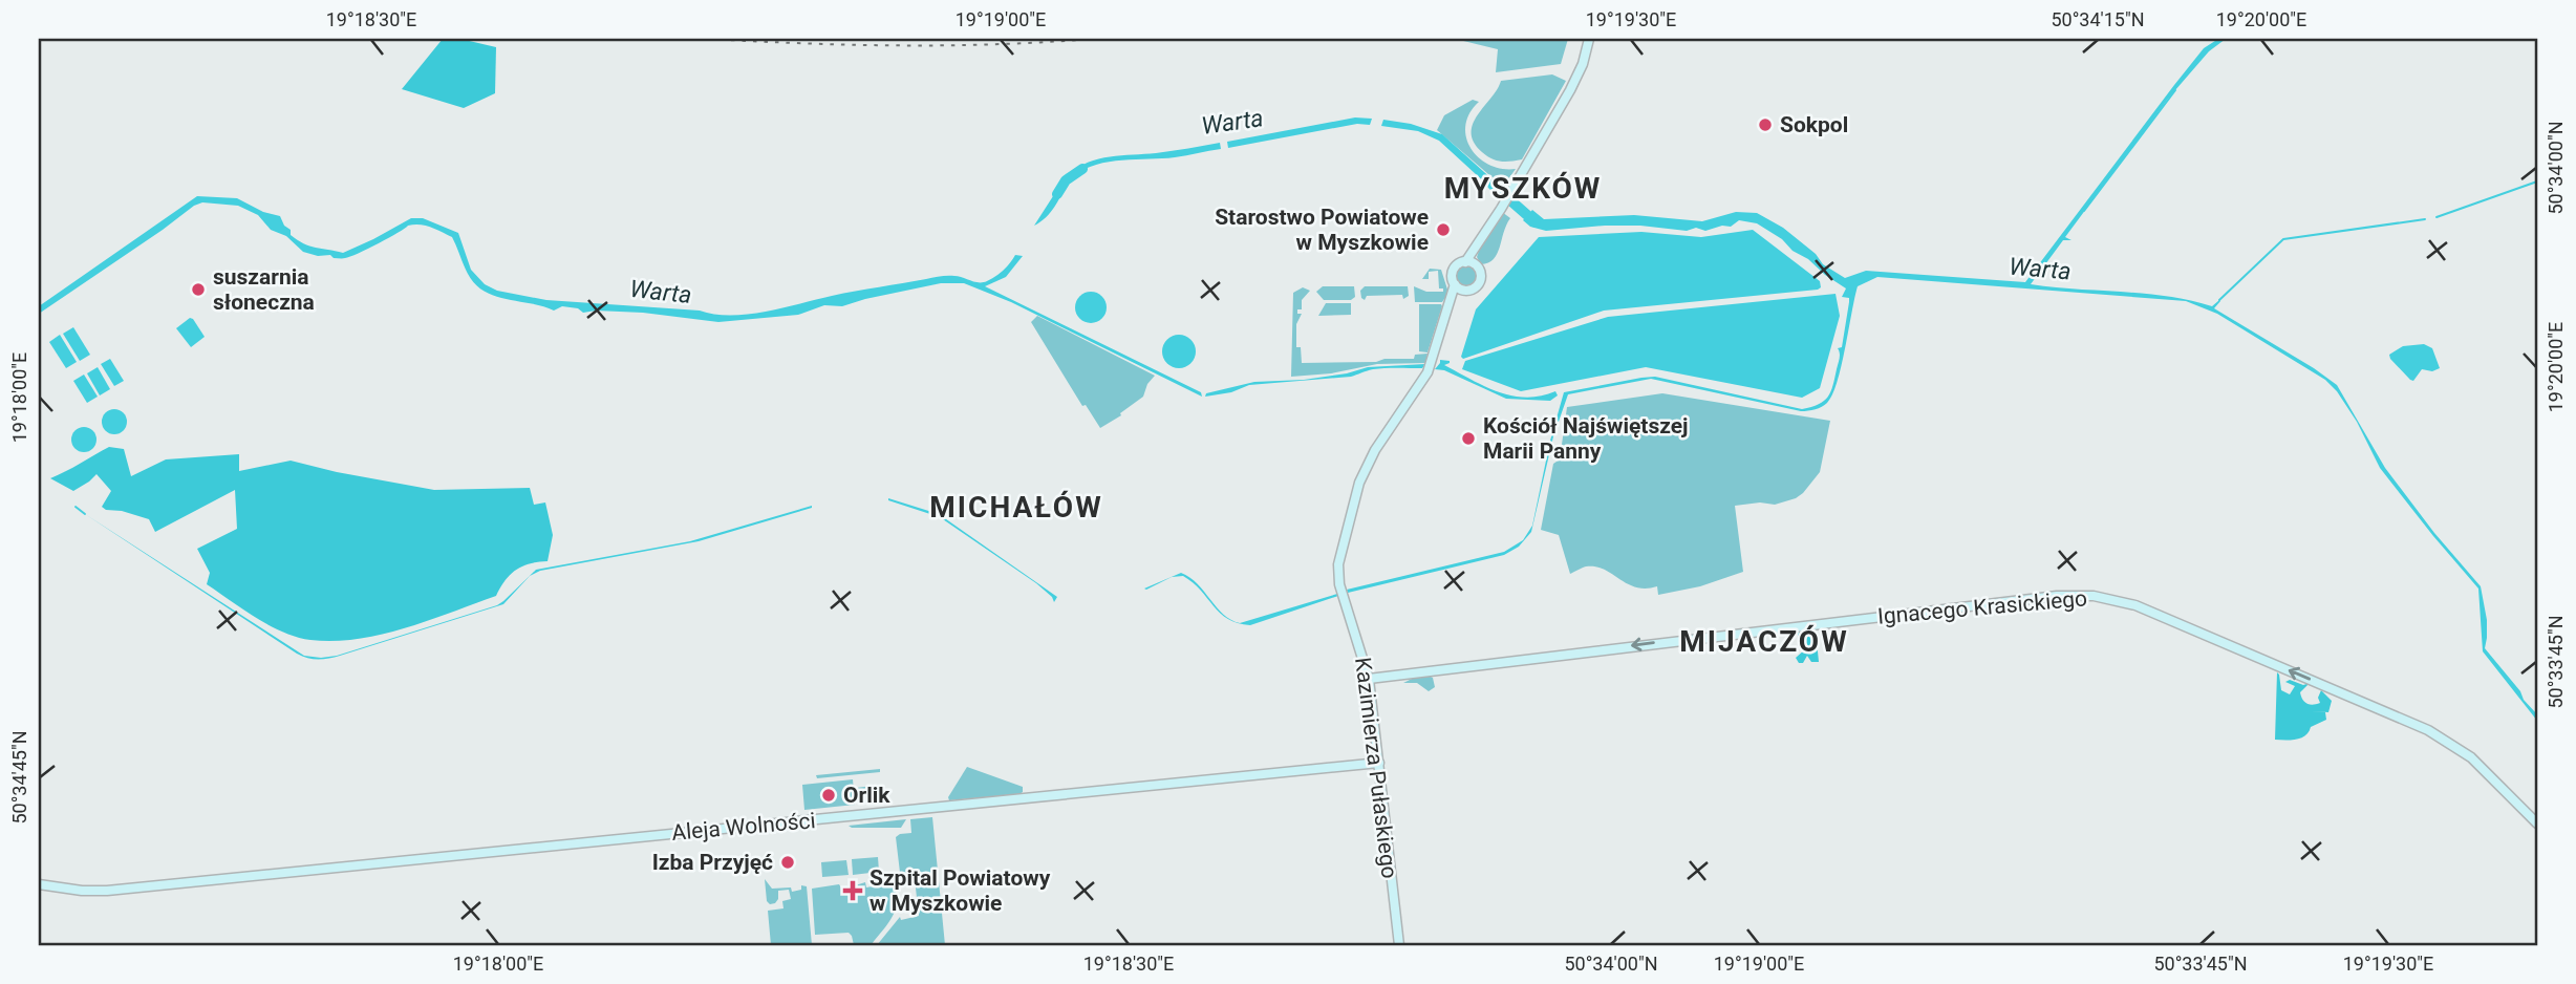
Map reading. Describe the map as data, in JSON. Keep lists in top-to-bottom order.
{
  "streets": {
    "street": ["Ignacego Krasickiego", "Kazimierza Pułaskiego", "Aleja Wolności"]
  },
  "crossings": [
    ["Ignacego Krasickiego", "Kazimierza Pułaskiego"],
    ["Kazimierza Pułaskiego", "Aleja Wolności"]
  ],
  "one_way": ["Ignacego Krasickiego"],
  "districts": ["MYSZKÓW", "MICHAŁÓW", "MIJACZÓW"],
  "water": ["Warta"],
  "places": {
    "other": [
      "Sokpol",
      "Starostwo Powiatowe w Myszkowie",
      "suszarnia słoneczna",
      "Kościół Najświętszej Marii Panny",
      "Orlik",
      "Izba Przyjęć"
    ],
    "health": ["Szpital Powiatowy w Myszkowie"]
  },
  "coordinates": [
    "19°18'30\"E",
    "19°19'00\"E",
    "19°19'30\"E",
    "50°34'15\"N",
    "19°20'00\"E",
    "50°34'00\"N",
    "19°18'00\"E",
    "50°33'45\"N",
    "50°34'45\"N"
  ]
}
